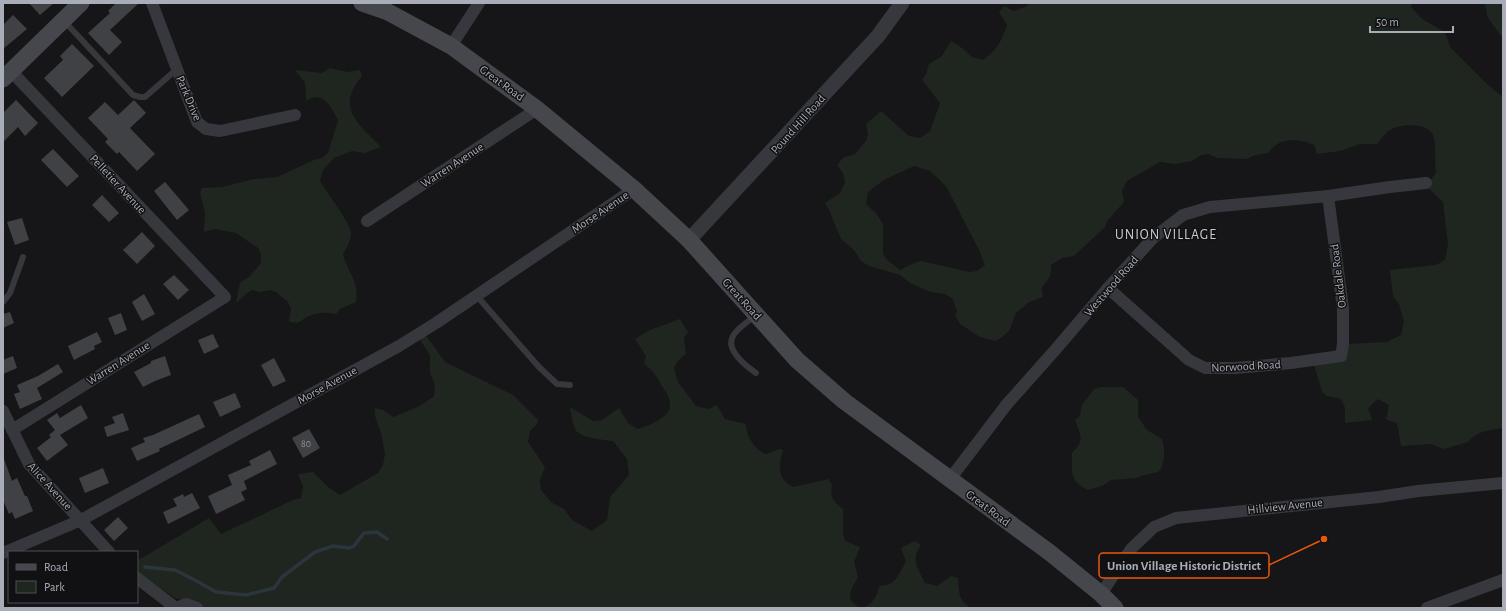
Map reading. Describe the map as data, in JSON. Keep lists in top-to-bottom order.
{
  "streets": {
    "main road": ["Great Road"],
    "street": [
      "Park Drive",
      "Pound Hill Road",
      "Warren Avenue",
      "Pelletier Avenue",
      "Morse Avenue",
      "Oakdale Road",
      "Westwood Road",
      "Norwood Road",
      "Alice Avenue",
      "Hillview Avenue"
    ]
  },
  "crossings": [
    ["Great Road", "Pound Hill Road"],
    ["Great Road", "Warren Avenue"],
    ["Great Road", "Morse Avenue"],
    ["Great Road", "Westwood Road"],
    ["Great Road", "Hillview Avenue"],
    ["Warren Avenue", "Pelletier Avenue"],
    ["Warren Avenue", "Alice Avenue"],
    ["Morse Avenue", "Alice Avenue"],
    ["Oakdale Road", "Westwood Road"],
    ["Oakdale Road", "Norwood Road"],
    ["Westwood Road", "Norwood Road"]
  ],
  "districts": ["UNION VILLAGE"],
  "places": ["Union Village Historic District"],
  "house_numbers": ["80"],
  "legend": ["Road", "Park"],
  "scale_bar": "50 m"
}
